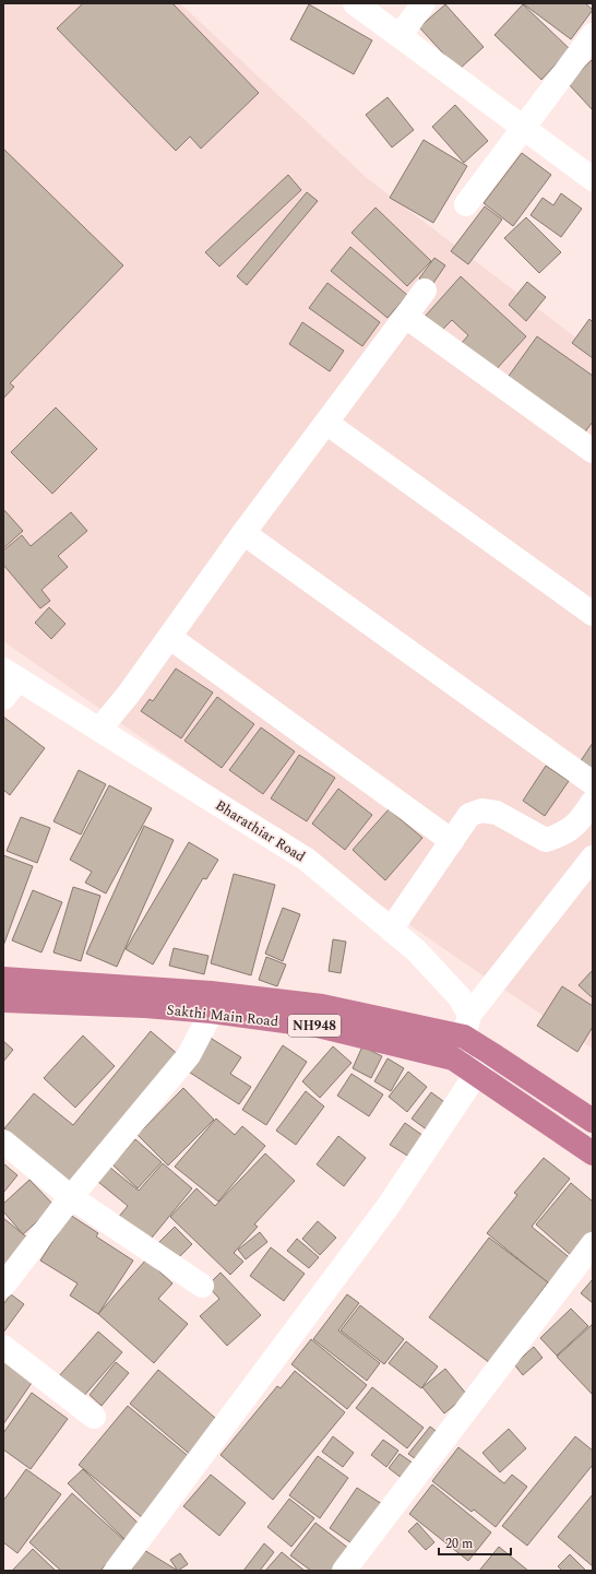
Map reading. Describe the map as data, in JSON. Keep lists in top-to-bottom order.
{
  "streets": {
    "highway": ["Sakthi Main Road", "NH948"],
    "street": ["Bharathiar Road"]
  },
  "crossings": [
    ["Bharathiar Road", "NH948"]
  ],
  "scale_bar": "20 m"
}
